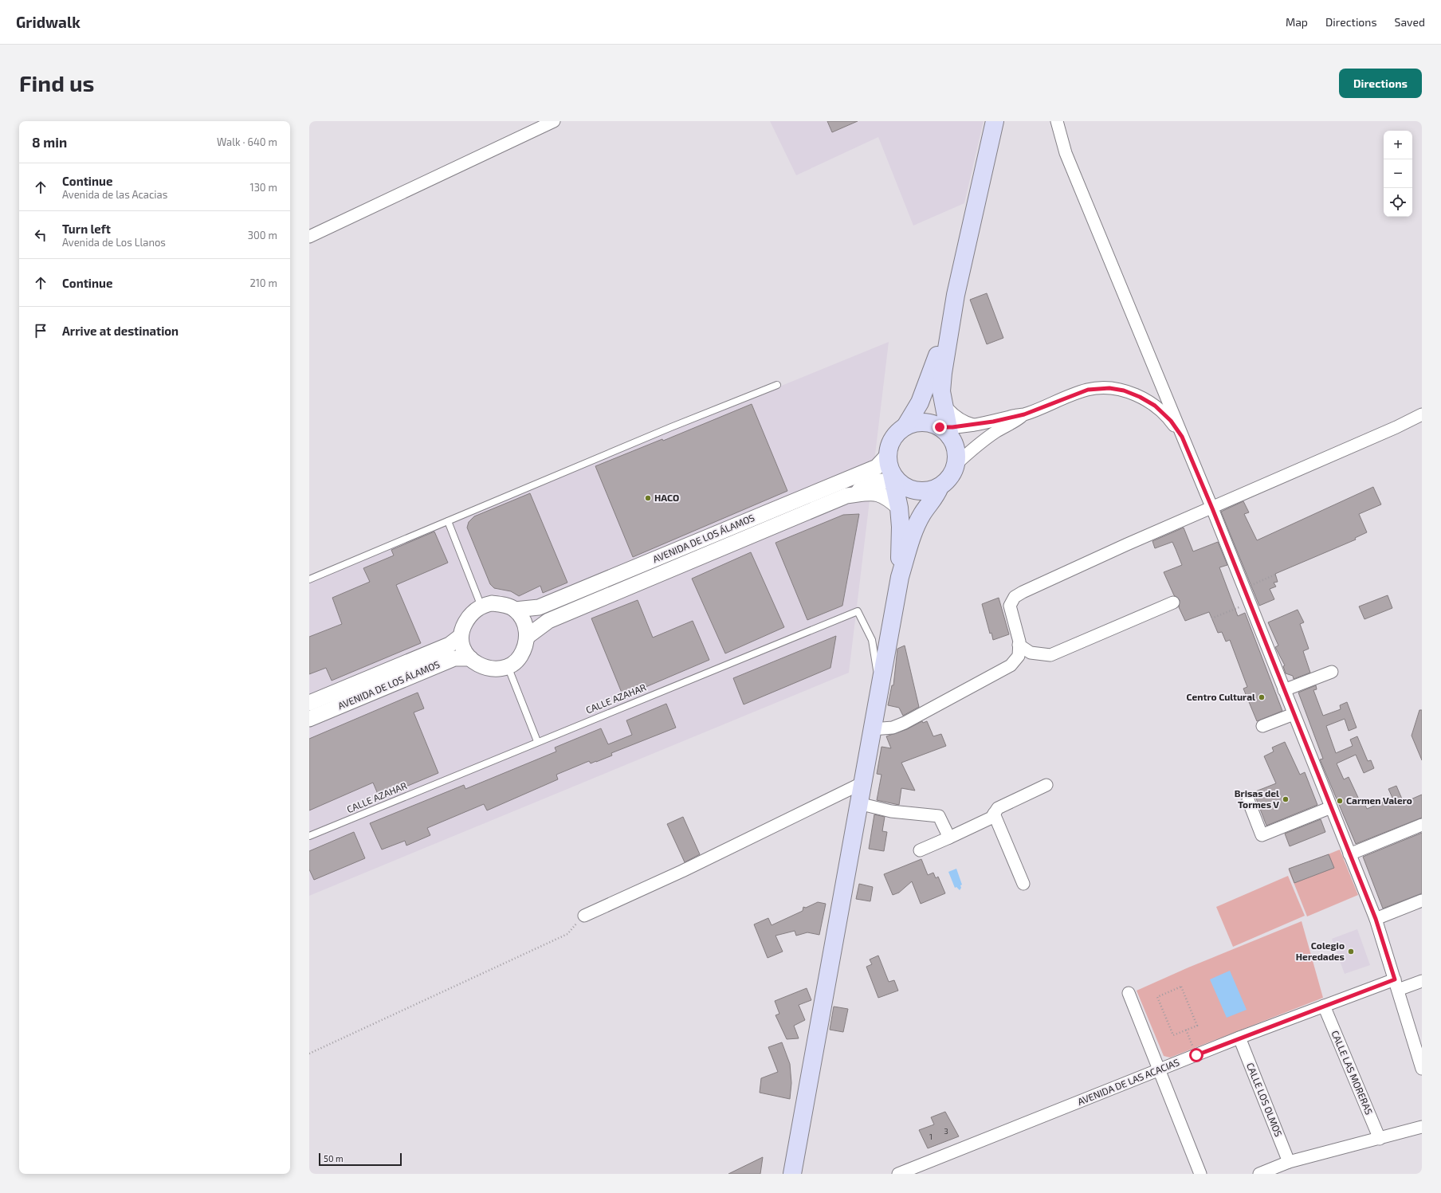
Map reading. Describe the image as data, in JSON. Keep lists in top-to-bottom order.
{
  "streets": {
    "street": [
      "AVENIDA DE LOS ÁLAMOS",
      "CALLE LAS MORERAS",
      "AVENIDA DE LAS ACACIAS",
      "CALLE LOS OLMOS"
    ],
    "lane": ["CALLE AZAHAR"]
  },
  "crossings": [
    ["CALLE LAS MORERAS", "AVENIDA DE LAS ACACIAS"],
    ["AVENIDA DE LAS ACACIAS", "CALLE LOS OLMOS"]
  ],
  "places": [
    "HACO",
    "Centro Cultural",
    "Brisas del Tormes V",
    "Carmen Valero",
    "Colegio Heredades"
  ],
  "house_numbers": ["3", "1"],
  "scale_bar": "50 m",
  "page": {
    "header": "Gridwalk",
    "nav": ["Map", "Directions", "Saved"],
    "buttons": "Directions",
    "title": "Find us",
    "heading": ["8 min", "Walk · 640 m"],
    "map_buttons": ["+", "−"],
    "list": [
      ["Continue", "Avenida de las Acacias", "130 m"],
      ["Turn left", "Avenida de Los Llanos", "300 m"],
      ["Continue", "210 m"],
      "Arrive at destination"
    ],
    "scale": "50 m"
  }
}
